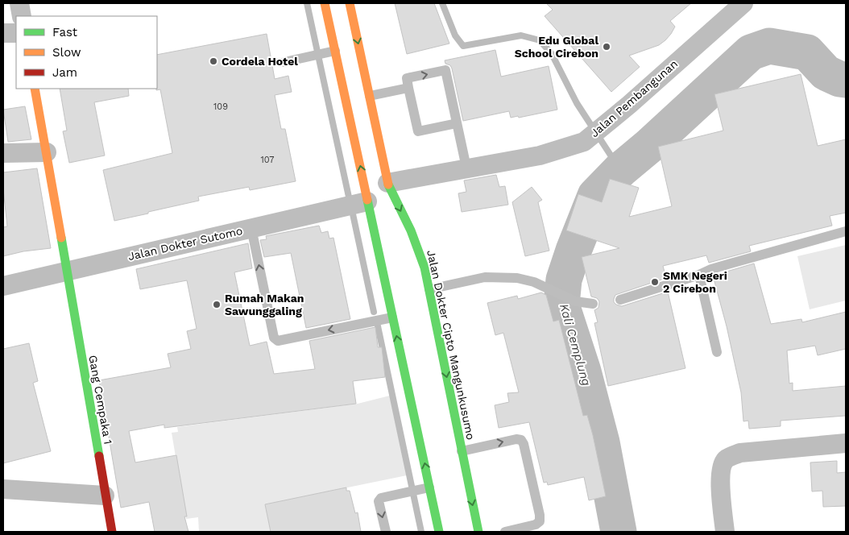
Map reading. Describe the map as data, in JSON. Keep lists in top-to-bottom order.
{
  "streets": {
    "main road": ["Jalan Dokter Cipto Mangunkusumo", "Gang Cempaka 1"],
    "street": ["Jalan Pembangunan", "Jalan Dokter Sutomo"]
  },
  "crossings": [
    ["Jalan Pembangunan", "Jalan Dokter Cipto Mangunkusumo"],
    ["Jalan Dokter Sutomo", "Gang Cempaka 1"]
  ],
  "water": ["Kali Cemplung"],
  "places": [
    "Edu Global School Cirebon",
    "Cordela Hotel",
    "SMK Negeri 2 Cirebon",
    "Rumah Makan Sawunggaling"
  ],
  "house_numbers": ["109", "107"],
  "legend": ["Fast", "Slow", "Jam"]
}
